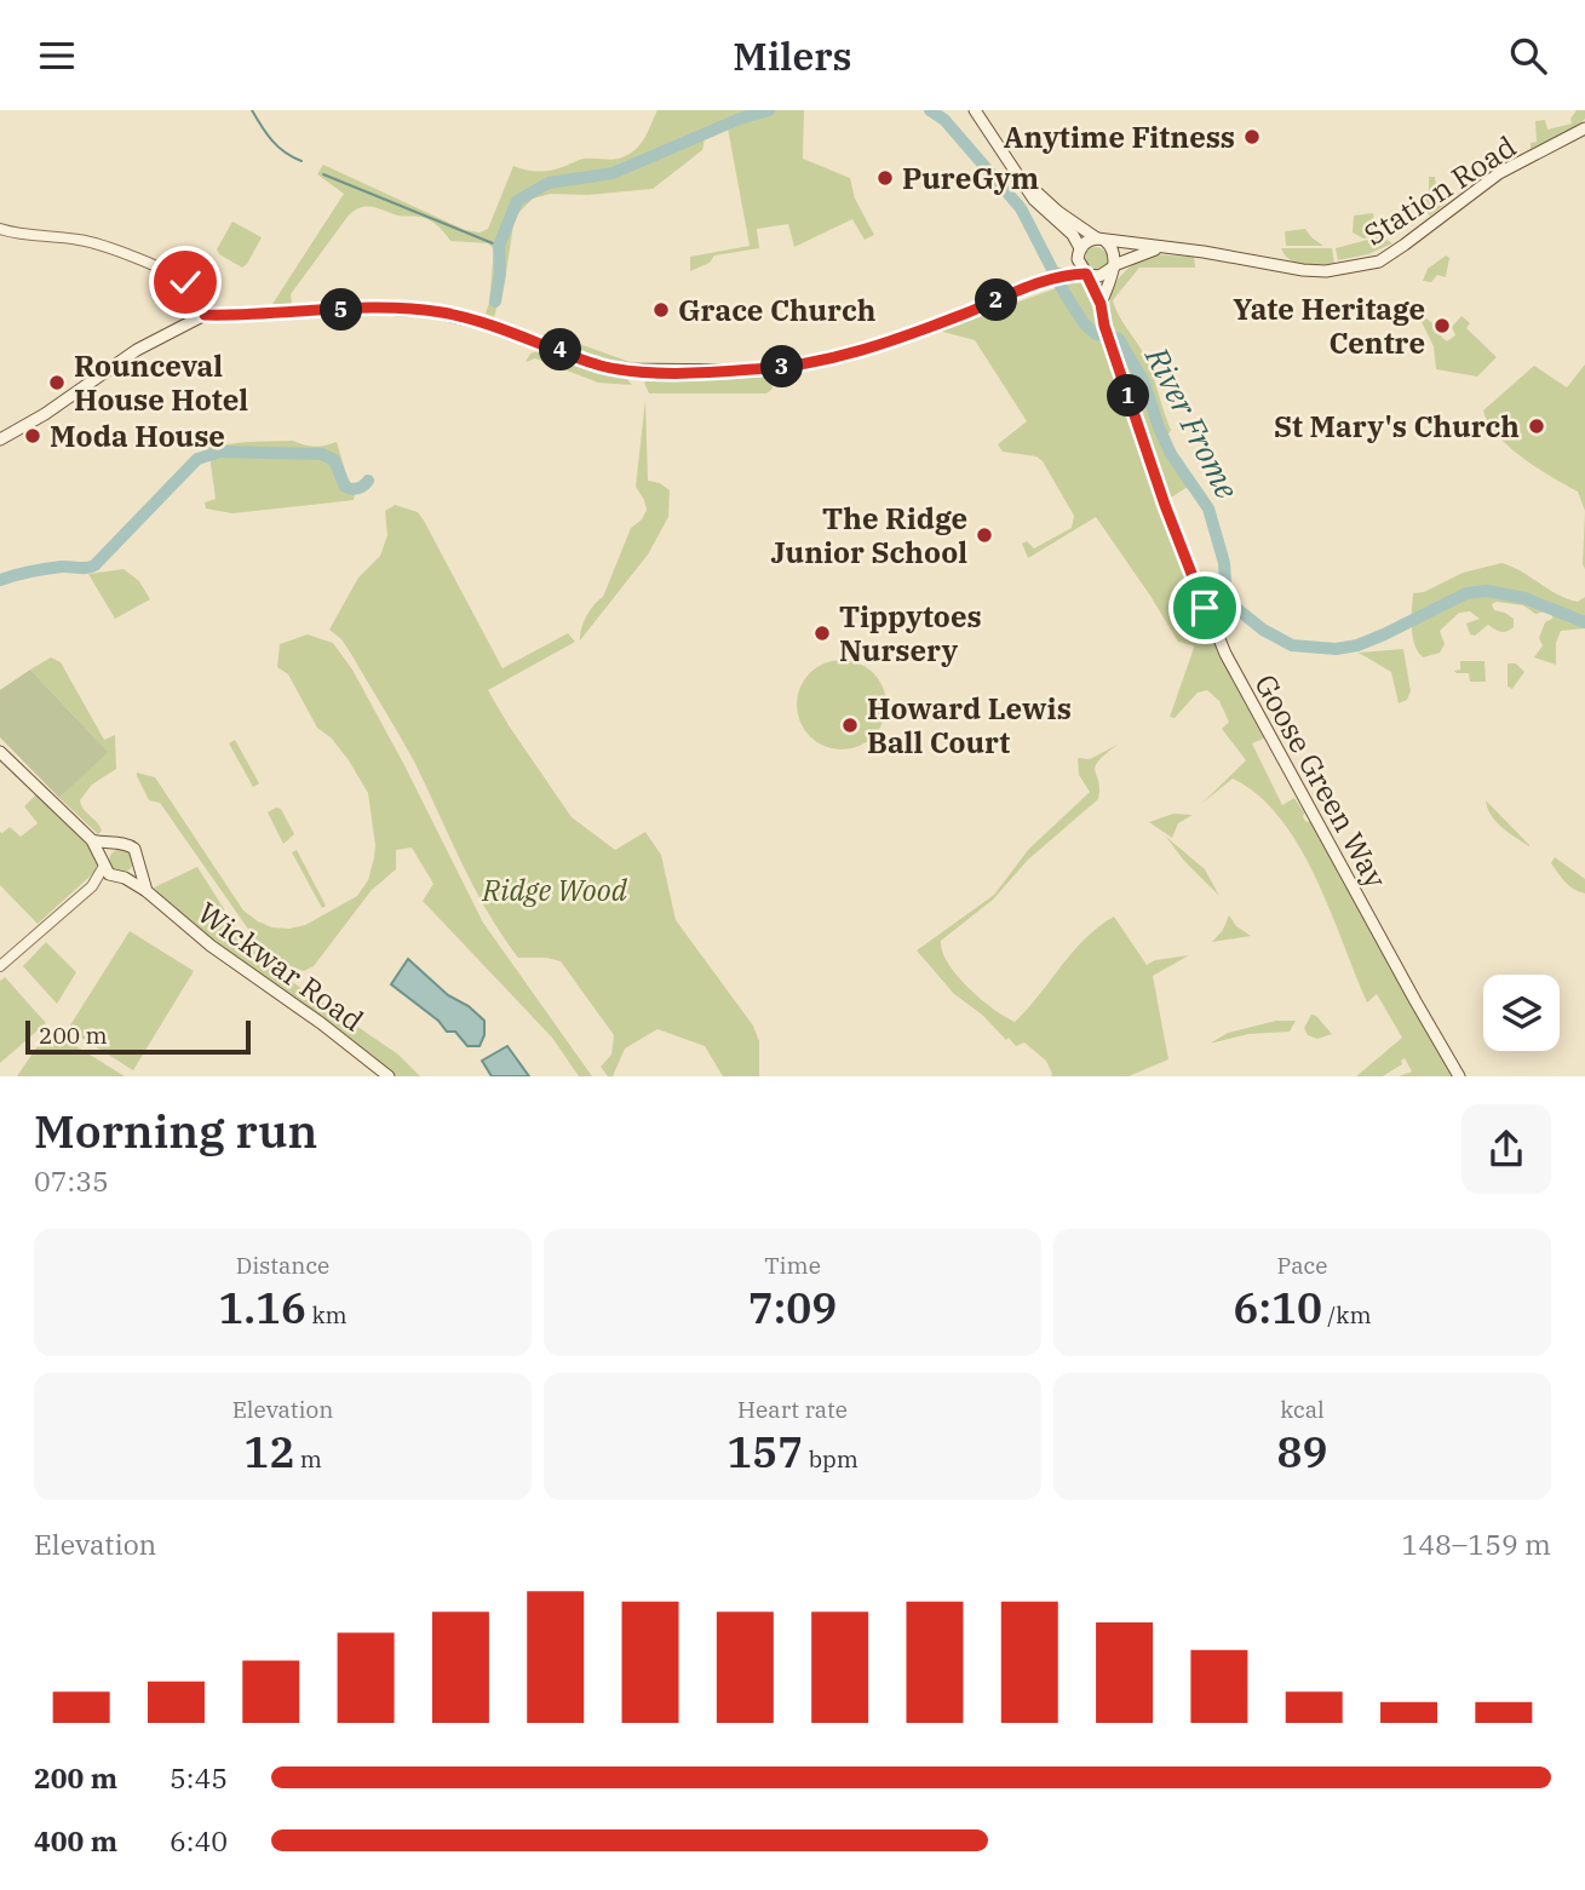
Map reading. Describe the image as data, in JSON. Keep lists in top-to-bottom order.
{
  "streets": {
    "main road": ["Station Road", "Goose Green Way", "Wickwar Road"]
  },
  "crossings": [
    ["Station Road", "Goose Green Way"]
  ],
  "water": ["River Frome"],
  "parks": ["Ridge Wood"],
  "places": [
    "Anytime Fitness",
    "PureGym",
    "Grace Church",
    "Yate Heritage Centre",
    "Rounceval House Hotel",
    "St Mary's Church",
    "Moda House",
    "The Ridge Junior School",
    "Tippytoes Nursery",
    "Howard Lewis Ball Court"
  ],
  "scale_bar": "200 m",
  "page": {
    "header": "Milers",
    "pins": [
      "2",
      "5",
      "4",
      "3",
      "1"
    ],
    "scale": "200 m",
    "heading": ["Morning run", "07:35"],
    "stats": [
      ["Distance", "1.16 km"],
      ["Time", "7:09"],
      ["Pace", "6:10 /km"],
      ["Elevation", "12 m"],
      ["Heart rate", "157 bpm"],
      ["kcal", "89"]
    ],
    "chart": ["Elevation", "148–159 m"],
    "list": [
      {
        "name": "200 m",
        "note": "5:45"
      },
      {
        "name": "400 m",
        "note": "6:40"
      }
    ]
  }
}
